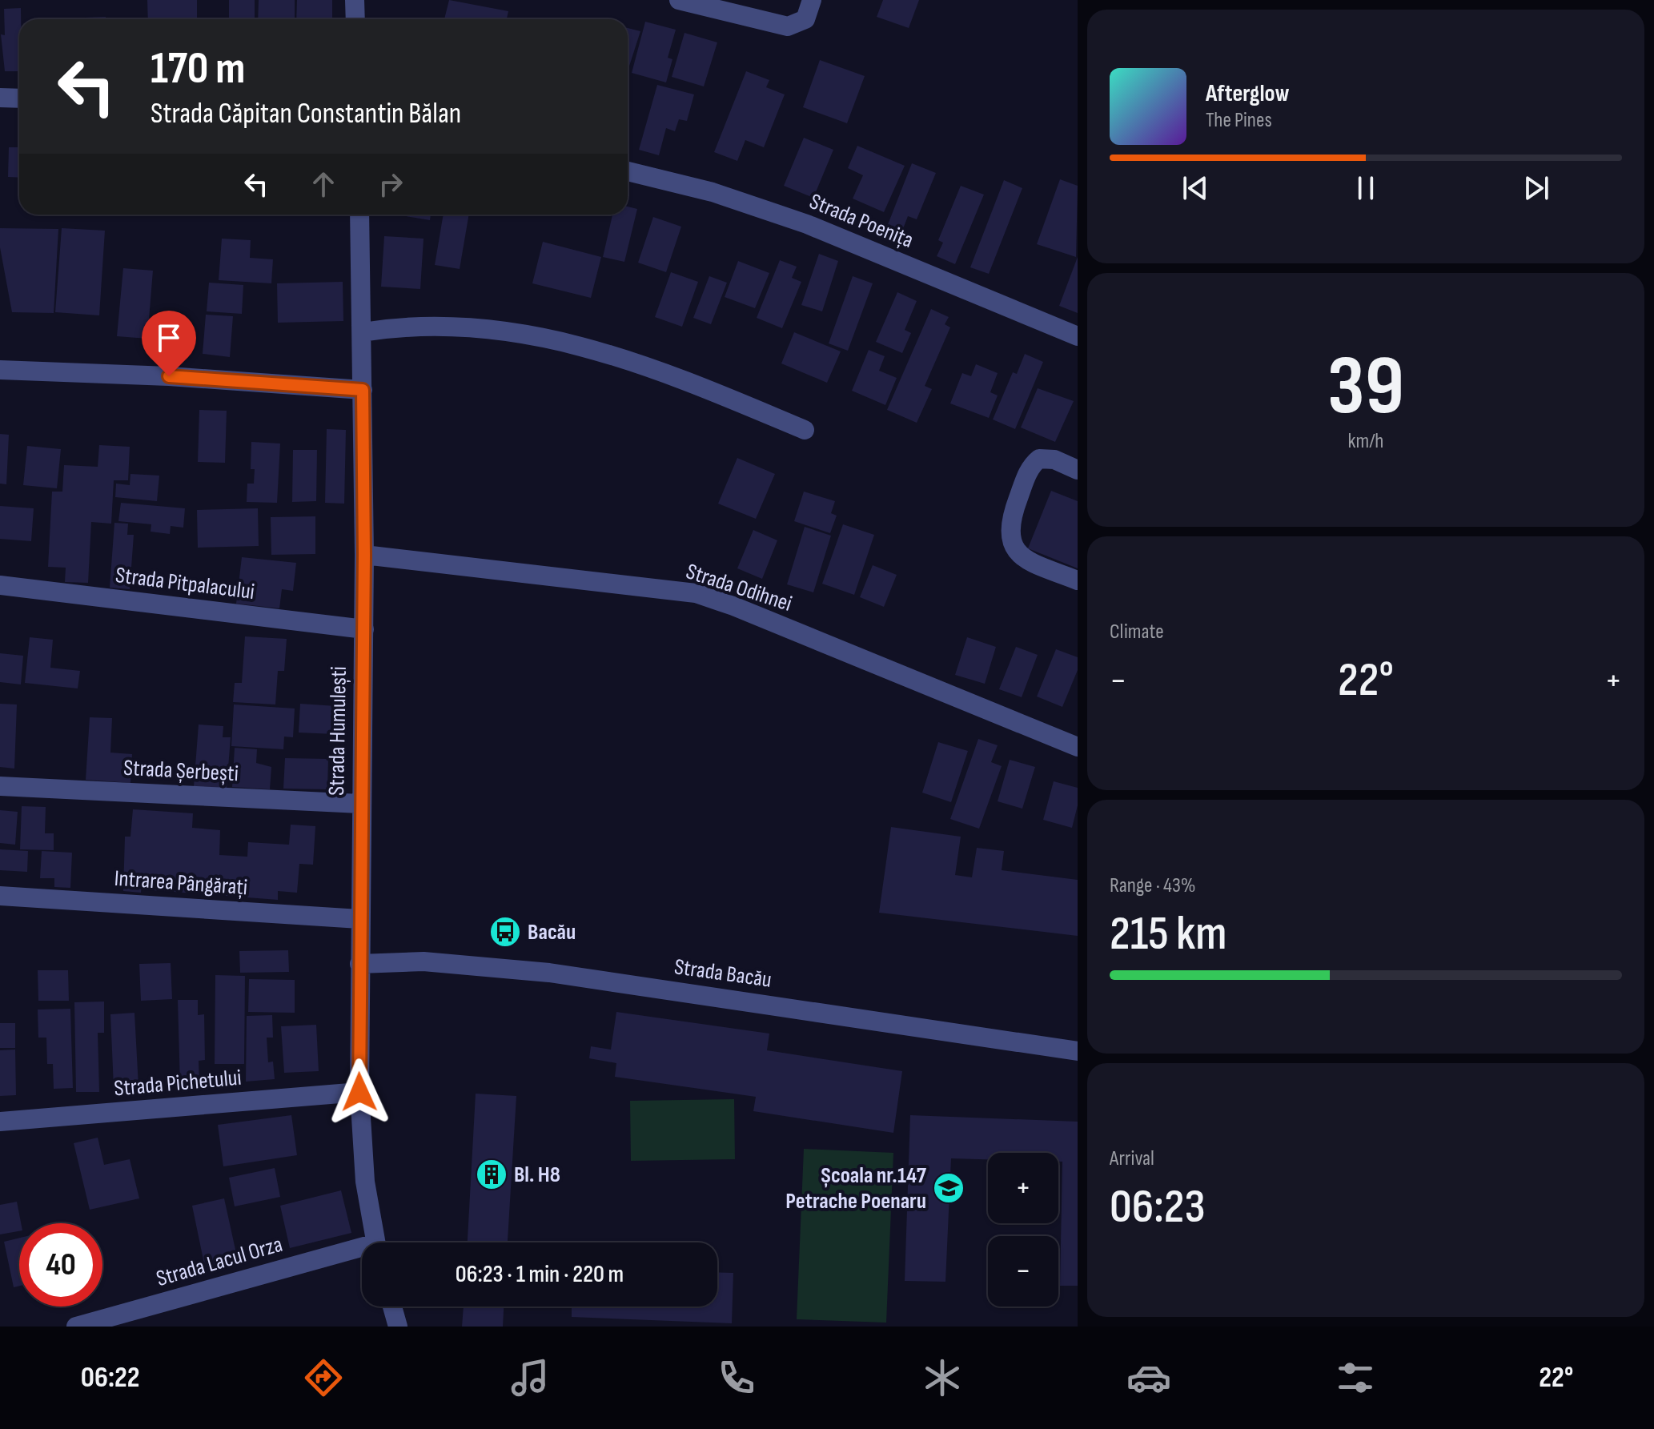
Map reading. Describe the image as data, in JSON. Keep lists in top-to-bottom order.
{
  "streets": {
    "street": [
      "Strada Poenița",
      "Strada Pitpalacului",
      "Strada Odihnei",
      "Strada Humulești",
      "Strada Șerbești",
      "Intrarea Pângărați",
      "Strada Bacău",
      "Strada Pichetului",
      "Strada Lacul Orza"
    ]
  },
  "crossings": [
    ["Strada Pitpalacului", "Strada Humulești"],
    ["Strada Odihnei", "Strada Humulești"],
    ["Strada Humulești", "Strada Șerbești"],
    ["Strada Humulești", "Intrarea Pângărați"],
    ["Strada Humulești", "Strada Bacău"],
    ["Strada Humulești", "Strada Pichetului"]
  ],
  "places": {
    "bus stop": ["Bacău"],
    "building": ["Bl. H8"],
    "school or university": ["Școala nr.147 Petrache Poenaru"]
  },
  "page": {
    "turn": ["170 m", "Strada Căpitan Constantin Bălan"],
    "song": ["Afterglow", "The Pines"],
    "tile": [
      ["39", "km/h"],
      "Climate",
      ["Range · 43%", "215 km"],
      ["Arrival", "06:23"]
    ],
    "heat": ["−", "22°", "+"],
    "map_buttons": ["+", "−"],
    "limit": "40",
    "trip": "06:23 · 1 min · 220 m",
    "tabs": ["06:22", "22°"]
  }
}
